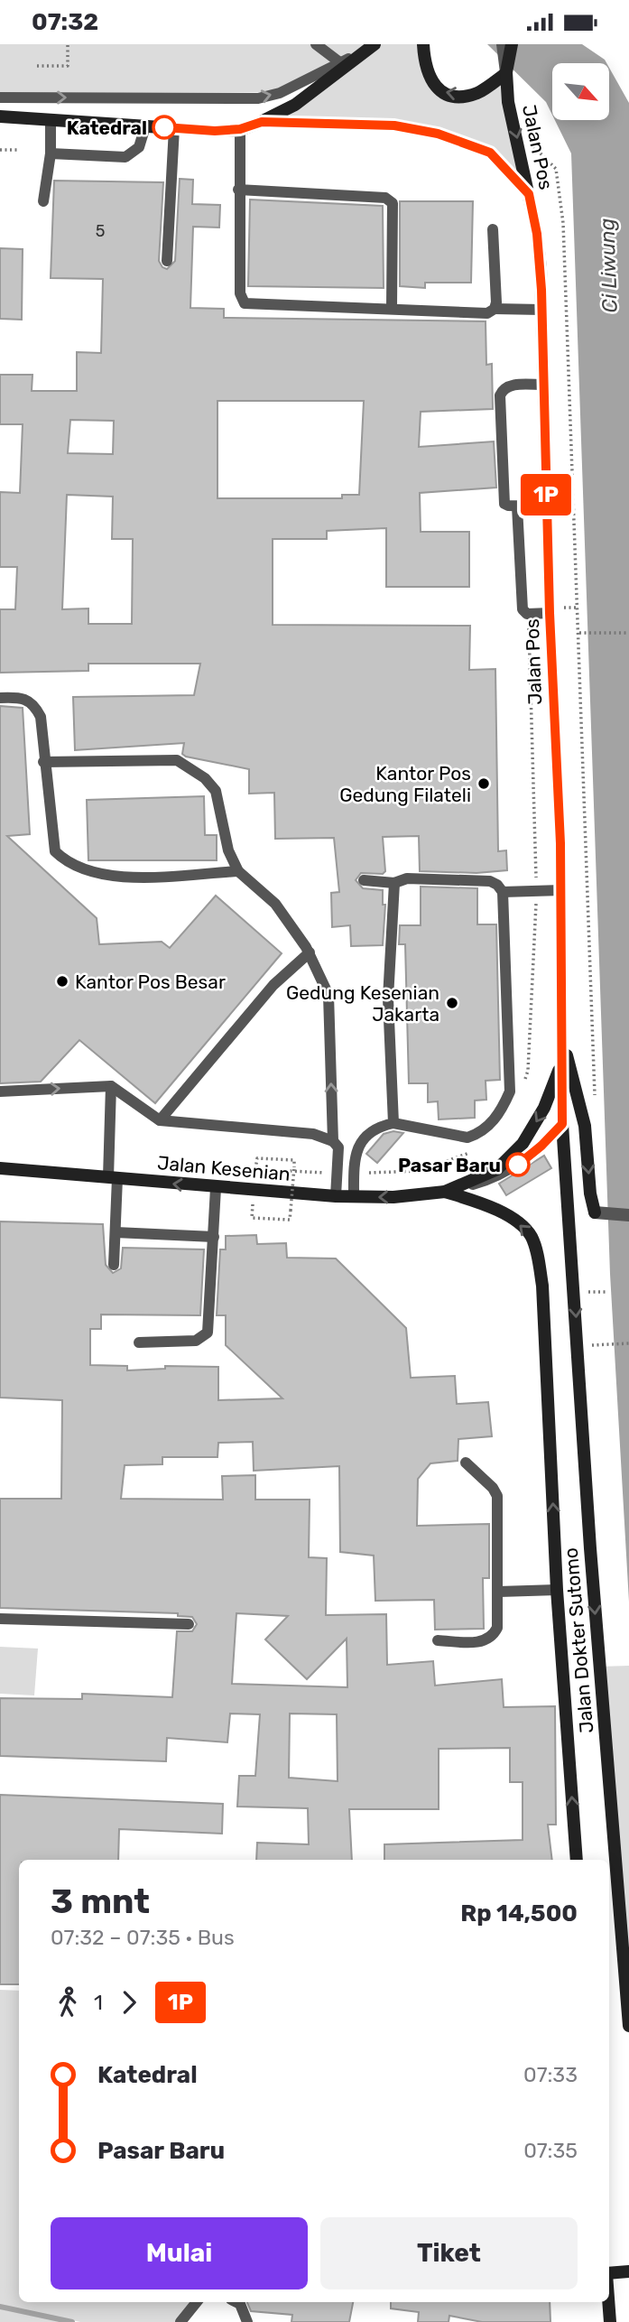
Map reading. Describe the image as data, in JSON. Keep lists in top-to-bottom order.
{
  "streets": {
    "main road": ["Jalan Pos", "Jalan Kesenian", "Jalan Dokter Sutomo"]
  },
  "crossings": [
    ["Jalan Pos", "Jalan Dokter Sutomo"],
    ["Jalan Kesenian", "Jalan Dokter Sutomo"]
  ],
  "one_way": ["Jalan Kesenian"],
  "water": ["Ci Liwung"],
  "places": [
    "Katedral",
    "Kantor Pos Gedung Filateli",
    "Kantor Pos Besar",
    "Gedung Kesenian Jakarta",
    "Pasar Baru"
  ],
  "lines": ["bus line 1P"],
  "house_numbers": ["5"],
  "north": "bottom right",
  "page": {
    "status": "07:32",
    "on_map": "1P",
    "heading": ["3 mnt", "07:32 – 07:35 · Bus", "Rp 14,500"],
    "legs": ["1", "1P"],
    "list": [
      {
        "name": "Katedral",
        "value": "07:33"
      },
      {
        "name": "Pasar Baru",
        "value": "07:35"
      }
    ],
    "buttons": ["Mulai", "Tiket"]
  }
}
